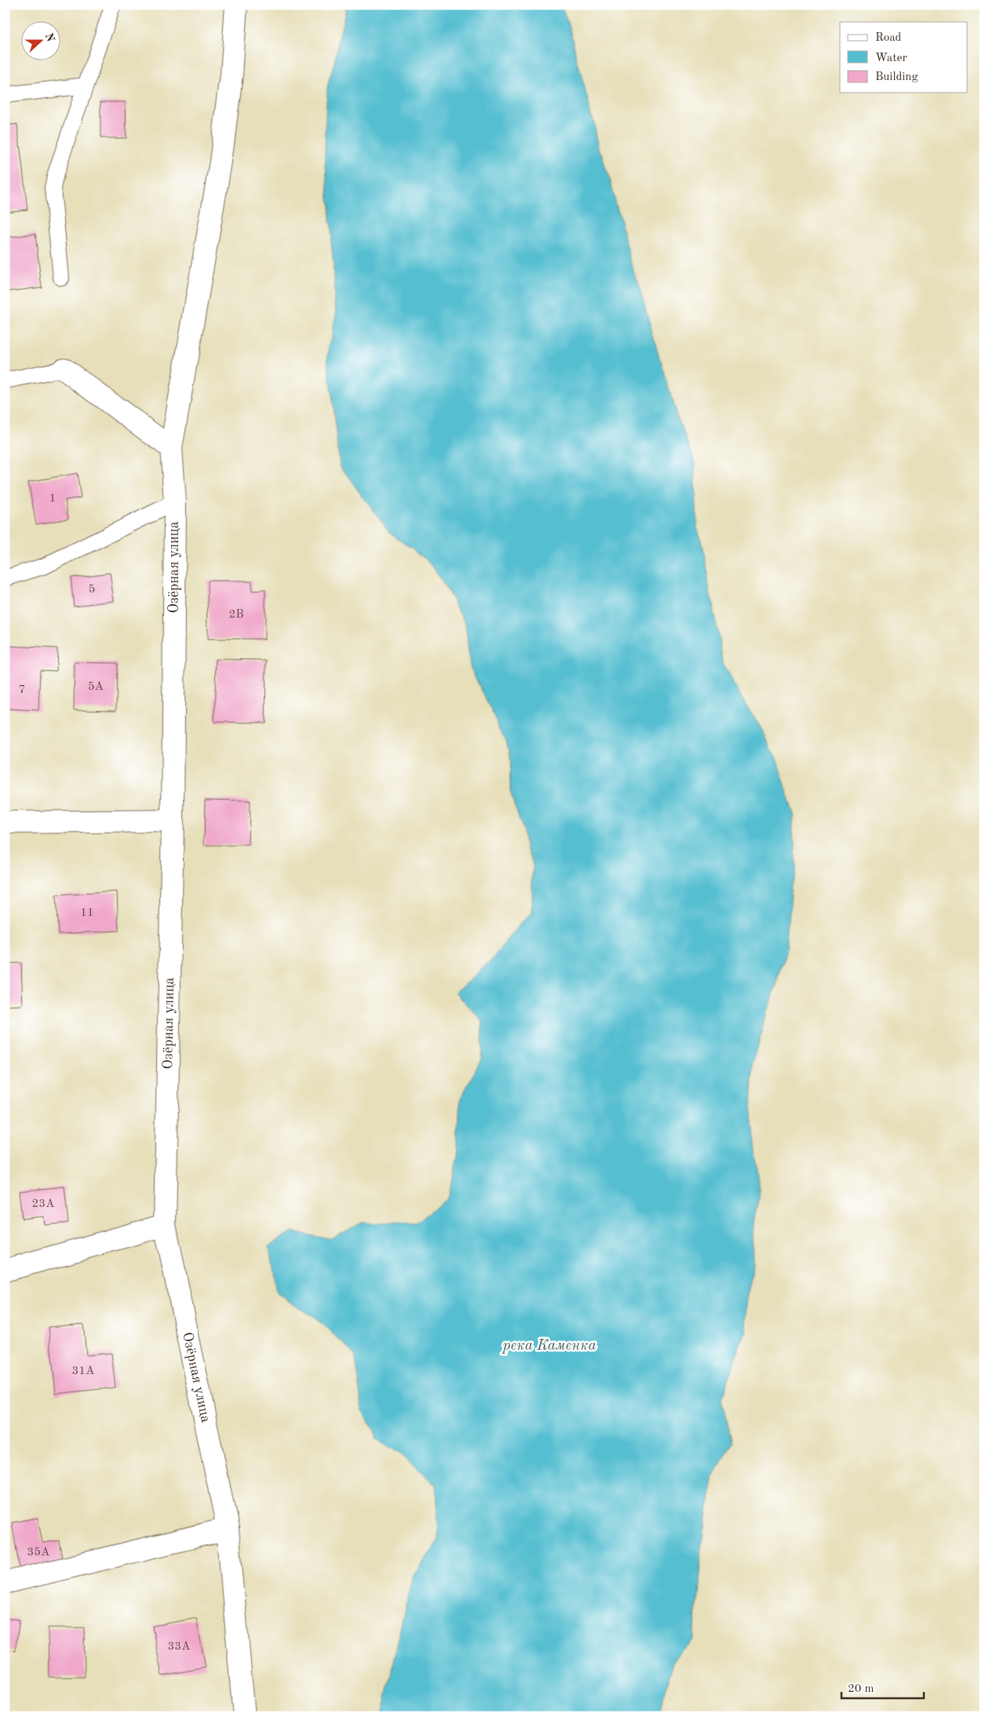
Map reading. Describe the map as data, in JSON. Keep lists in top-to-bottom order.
{
  "streets": {
    "street": ["Озёрная улица"]
  },
  "water": ["река Каменка"],
  "house_numbers": [
    "1",
    "5",
    "2В",
    "5А",
    "7",
    "11",
    "23А",
    "31А",
    "35А",
    "33А"
  ],
  "legend": ["Road", "Water", "Building"],
  "scale_bar": "20 m",
  "north": "right"
}
